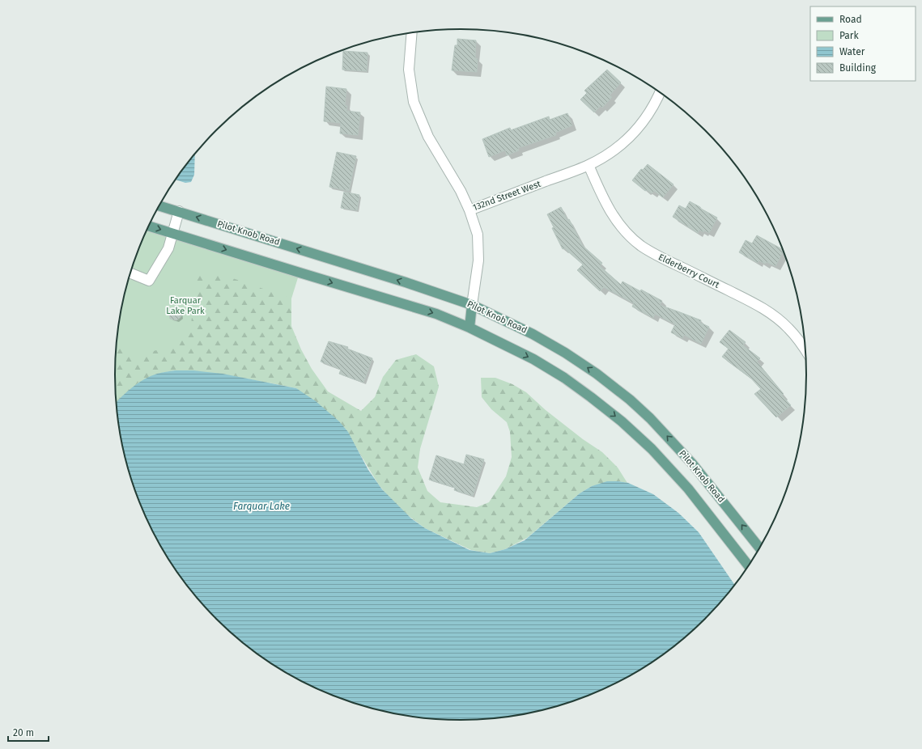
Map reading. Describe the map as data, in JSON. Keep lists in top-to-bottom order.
{
  "streets": {
    "main road": ["Pilot Knob Road"],
    "street": ["132nd Street West", "Elderberry Court"]
  },
  "crossings": [
    ["132nd Street West", "Elderberry Court"]
  ],
  "water": ["Farquar Lake"],
  "parks": ["Farquar Lake Park"],
  "legend": [
    "Road",
    "Park",
    "Water",
    "Building"
  ],
  "scale_bar": "20 m"
}
